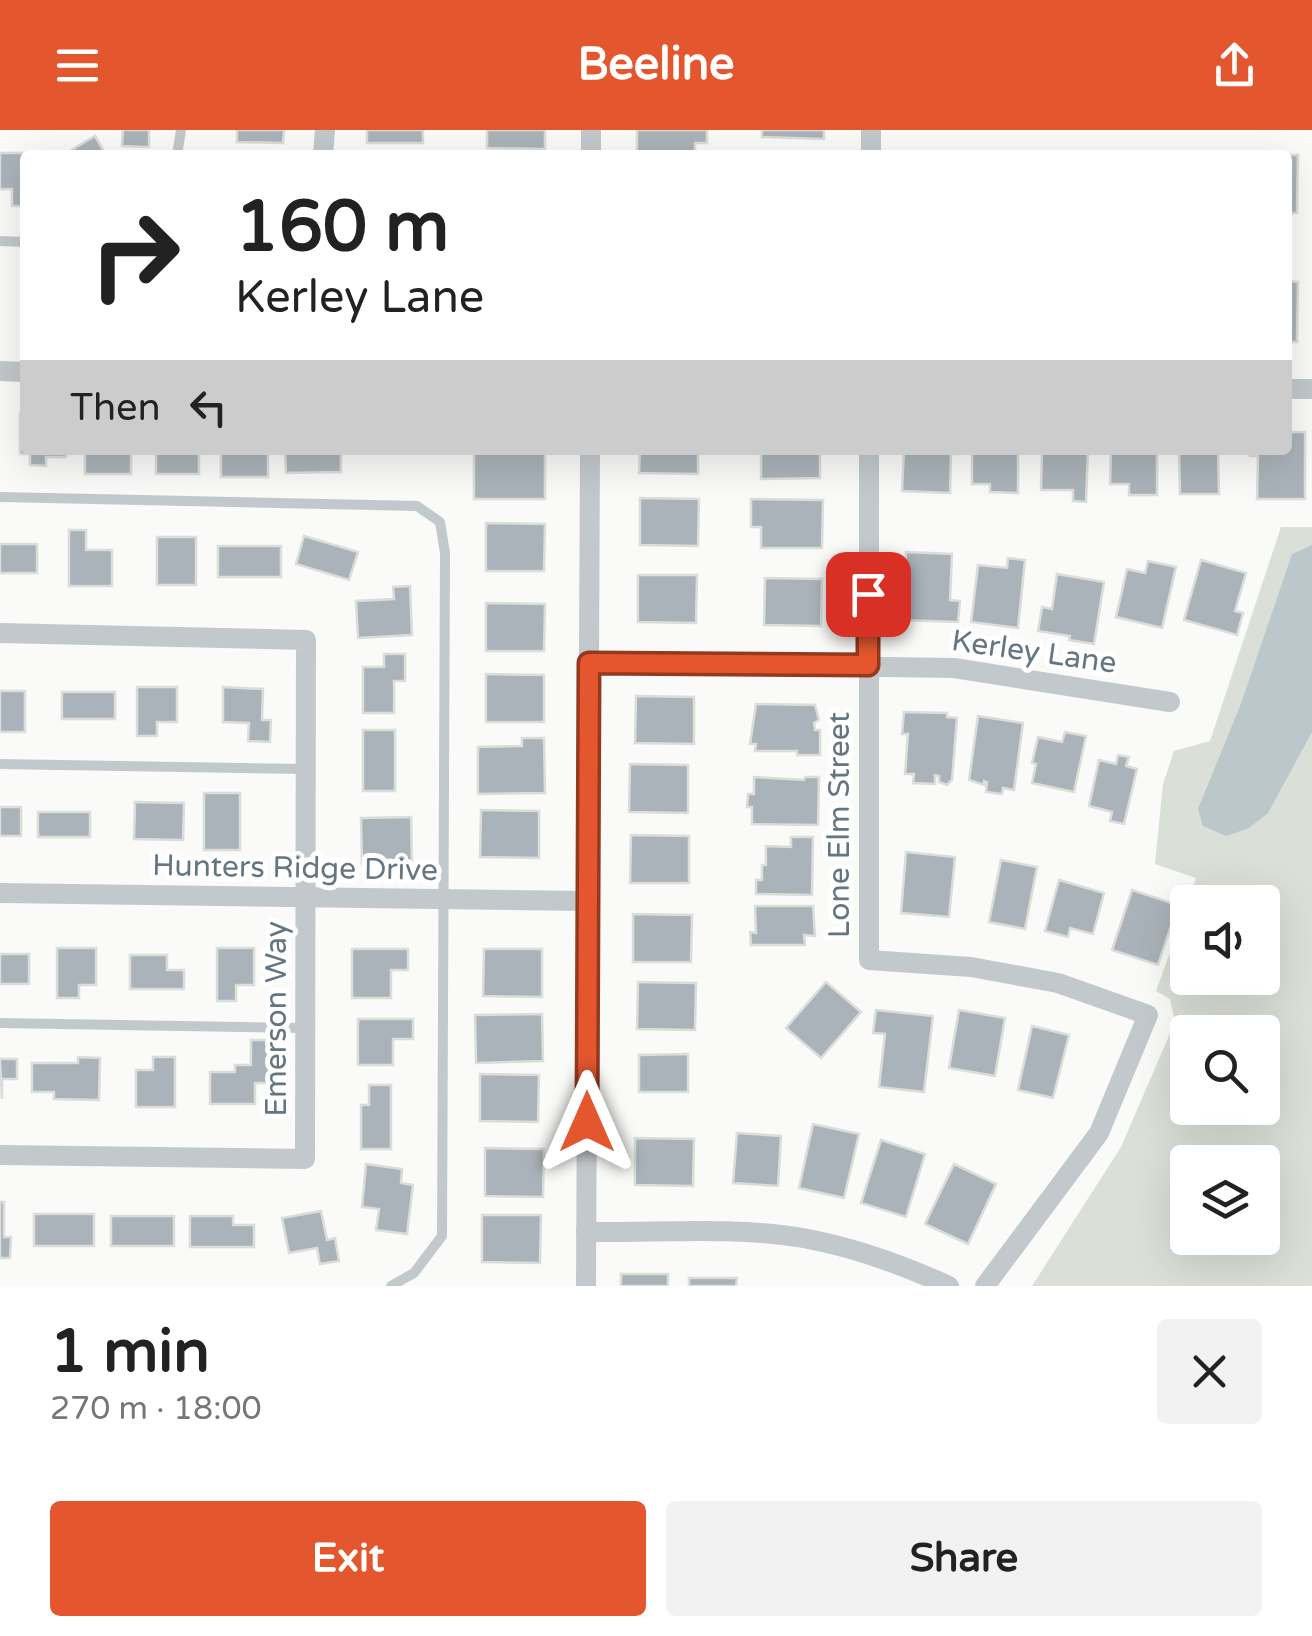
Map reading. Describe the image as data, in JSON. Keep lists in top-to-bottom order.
{
  "streets": {
    "street": [
      "Kerley Lane",
      "Lone Elm Street",
      "Hunters Ridge Drive",
      "Emerson Way"
    ]
  },
  "crossings": [
    ["Kerley Lane", "Lone Elm Street"],
    ["Hunters Ridge Drive", "Emerson Way"]
  ],
  "page": {
    "header": "Beeline",
    "turn": ["160 m", "Kerley Lane"],
    "then": "Then",
    "heading": ["1 min", "270 m · 18:00"],
    "buttons": ["Exit", "Share"]
  }
}
